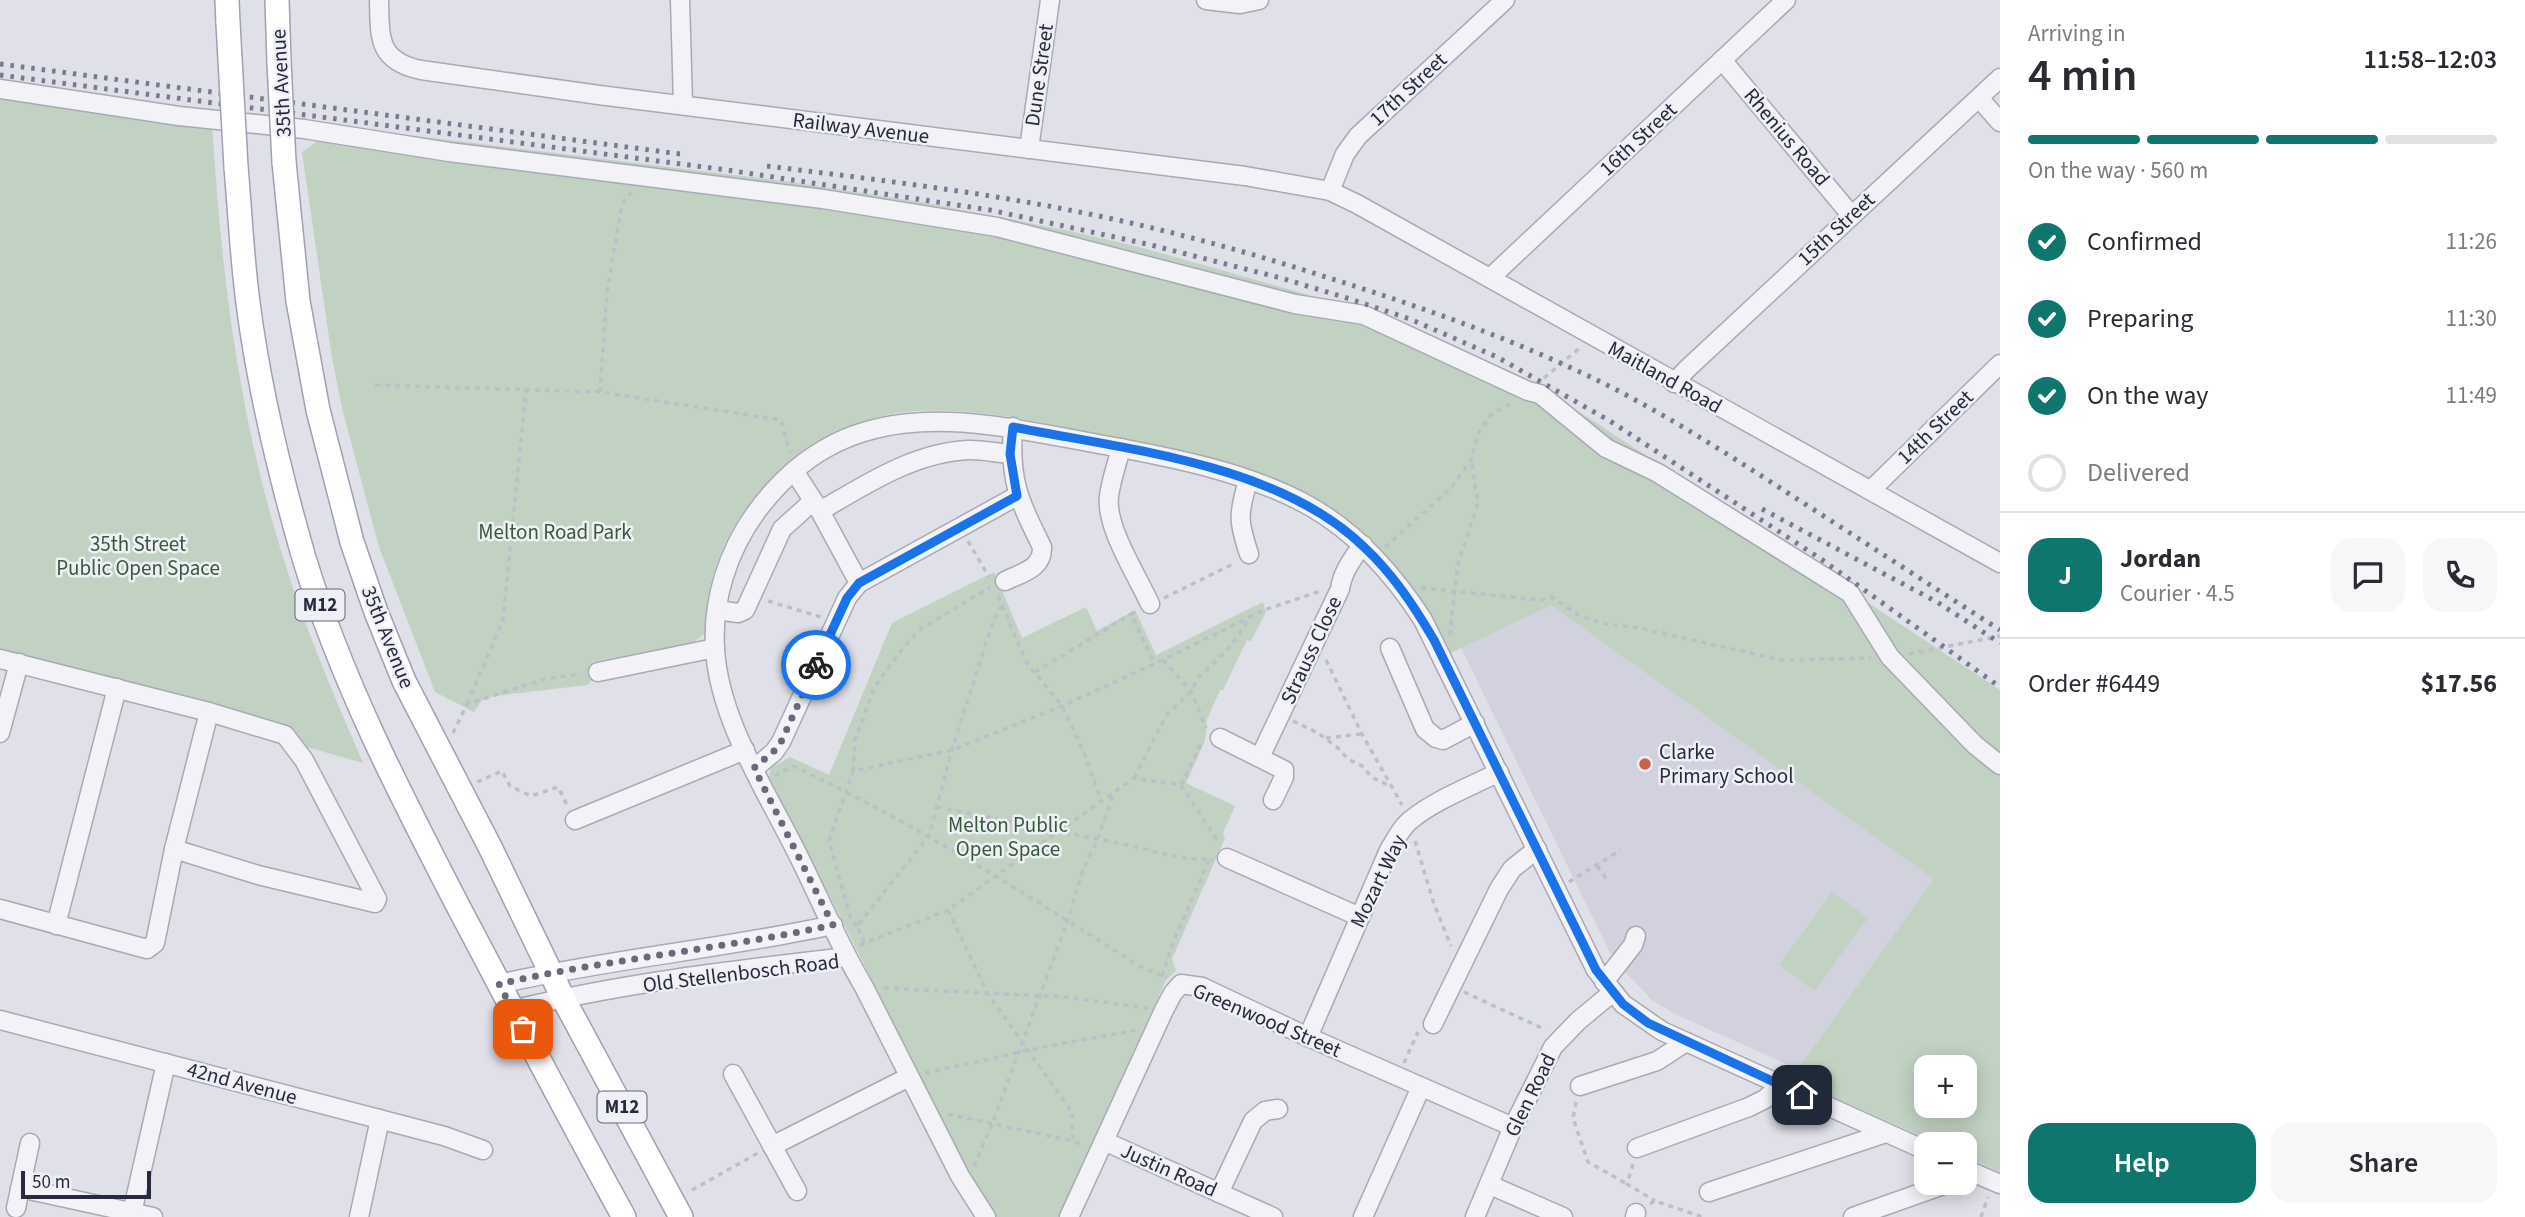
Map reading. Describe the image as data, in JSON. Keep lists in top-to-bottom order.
{
  "streets": {
    "main road": ["35th Avenue", "M12"],
    "street": [
      "Dune Street",
      "17th Street",
      "Railway Avenue",
      "Rhenius Road",
      "16th Street",
      "15th Street",
      "Maitland Road",
      "14th Street",
      "Strauss Close",
      "Mozart Way",
      "Old Stellenbosch Road",
      "Greenwood Street",
      "42nd Avenue",
      "Glen Road",
      "Justin Road"
    ]
  },
  "crossings": [
    ["Dune Street", "Railway Avenue"],
    ["35th Avenue", "Old Stellenbosch Road"],
    ["17th Street", "Railway Avenue"],
    ["17th Street", "Maitland Road"],
    ["Railway Avenue", "Maitland Road"],
    ["Rhenius Road", "16th Street"],
    ["Rhenius Road", "15th Street"],
    ["16th Street", "Maitland Road"],
    ["15th Street", "Maitland Road"],
    ["Maitland Road", "14th Street"],
    ["M12", "Old Stellenbosch Road"],
    ["Mozart Way", "Greenwood Street"],
    ["Greenwood Street", "Glen Road"],
    ["Greenwood Street", "Justin Road"]
  ],
  "parks": ["Melton Road Park", "35th Street Public Open Space", "Melton Public Open Space"],
  "places": ["Clarke Primary School"],
  "scale_bar": "50 m",
  "page": {
    "heading": ["4 min", "Arriving in", "11:58–12:03"],
    "panel": [
      "Jordan",
      "Courier · 4.5",
      "Order #6449",
      "$17.56"
    ],
    "bar": "On the way · 560 m",
    "list": [
      ["Confirmed", "11:26"],
      ["Preparing", "11:30"],
      ["On the way", "11:49"],
      "Delivered"
    ],
    "round": "J",
    "map_buttons": ["+", "−"],
    "buttons": ["Help", "Share"],
    "scale": "50 m"
  }
}
